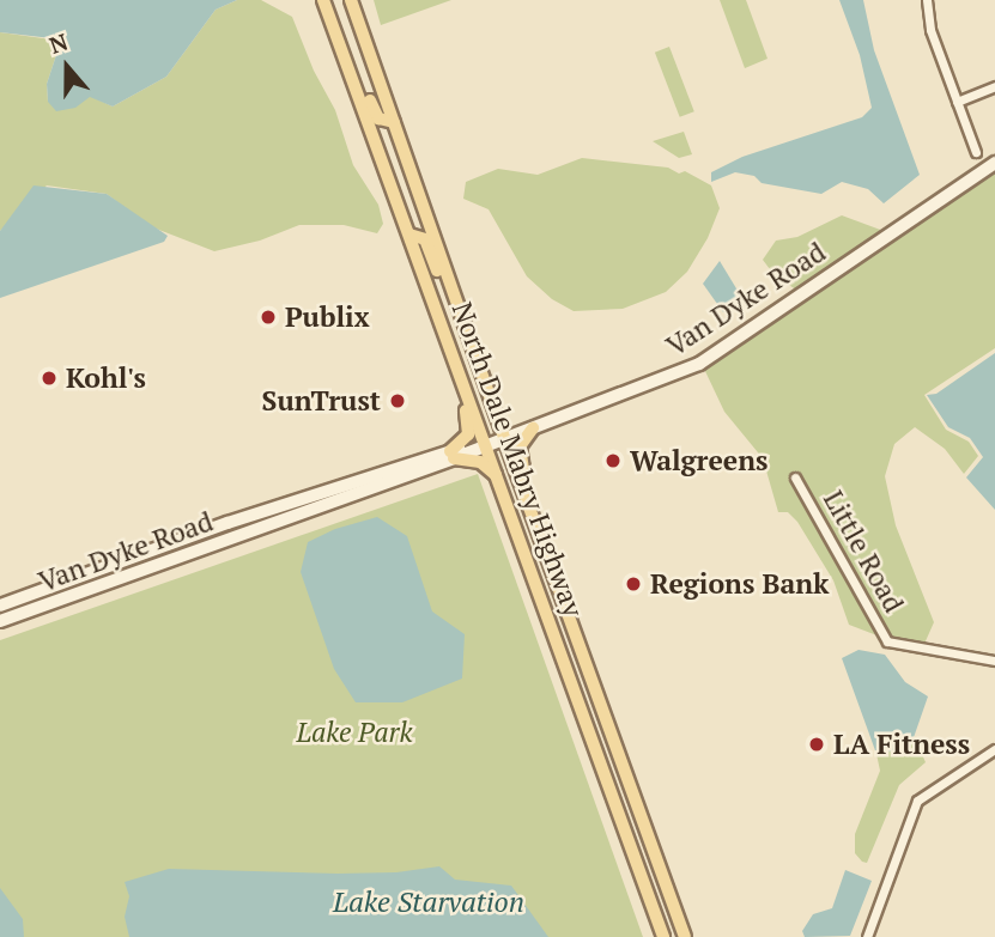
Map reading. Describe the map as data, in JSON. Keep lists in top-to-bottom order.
{
  "streets": {
    "main road": ["Van Dyke Road", "North Dale Mabry Highway"],
    "street": ["Little Road"]
  },
  "crossings": [
    ["Van Dyke Road", "North Dale Mabry Highway"]
  ],
  "water": ["Lake Starvation"],
  "parks": ["Lake Park"],
  "places": [
    "Publix",
    "Kohl's",
    "SunTrust",
    "Walgreens",
    "Regions Bank",
    "LA Fitness"
  ],
  "north": "top"
}
